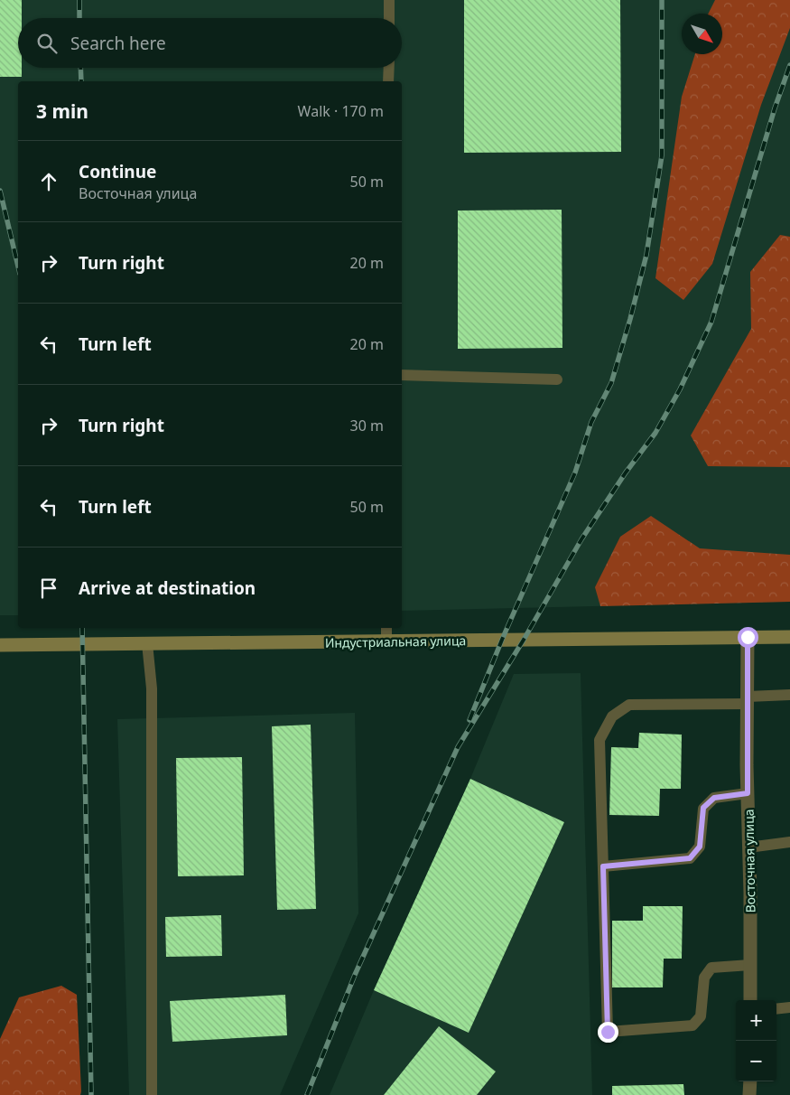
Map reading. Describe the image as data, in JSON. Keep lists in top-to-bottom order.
{
  "streets": {
    "street": ["Индустриальная улица", "Восточная улица"]
  },
  "crossings": [
    ["Индустриальная улица", "Восточная улица"]
  ],
  "north": "bottom right",
  "page": {
    "search": "Search here",
    "heading": ["3 min", "Walk · 170 m"],
    "list": [
      ["Continue", "Восточная улица", "50 m"],
      ["Turn right", "20 m"],
      ["Turn left", "20 m"],
      ["Turn right", "30 m"],
      ["Turn left", "50 m"],
      "Arrive at destination"
    ],
    "map_buttons": ["+", "−"]
  }
}
